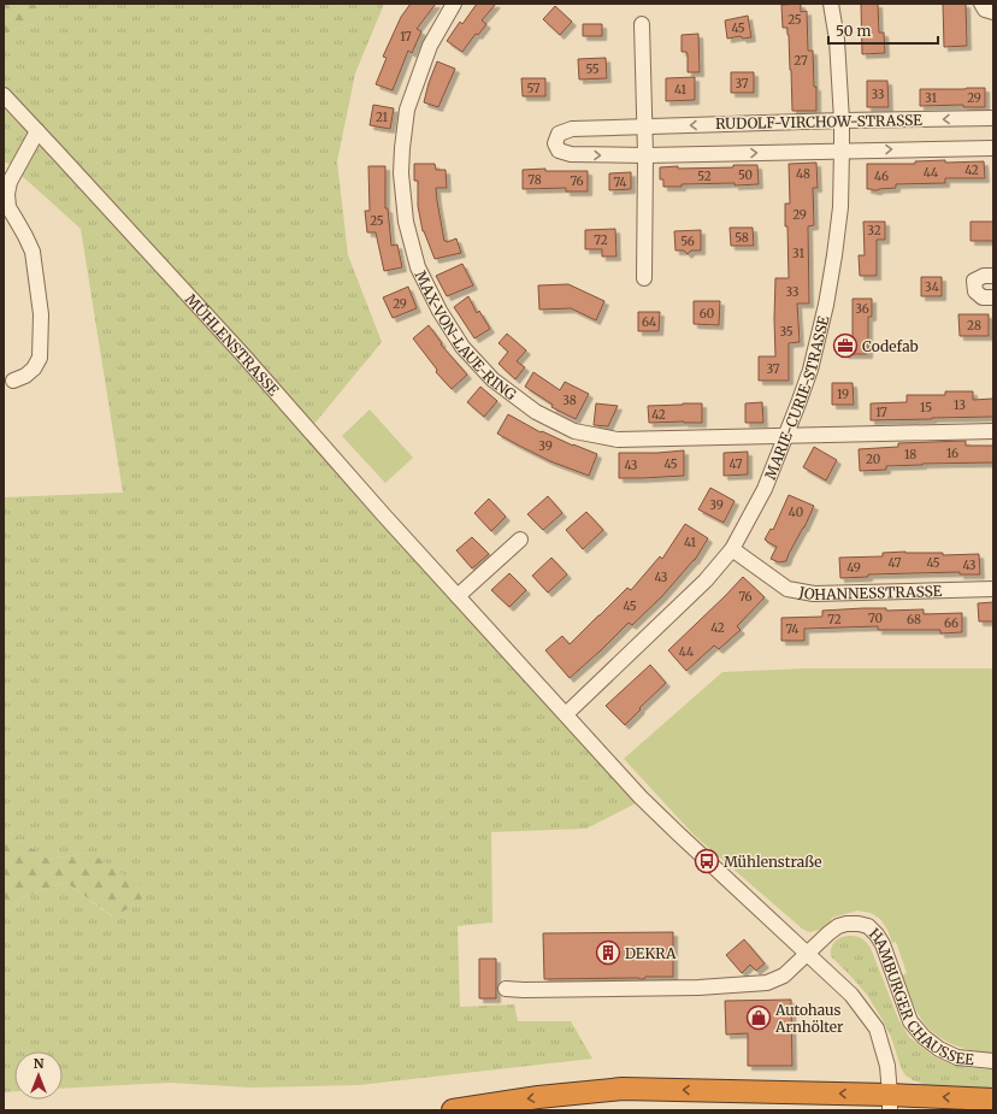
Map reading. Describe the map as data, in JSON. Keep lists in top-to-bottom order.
{
  "streets": {
    "street": [
      "RUDOLF-VIRCHOW-STRASSE",
      "MAX-VON-LAUE-RING",
      "MÜHLENSTRASSE",
      "MARIE-CURIE-STRASSE",
      "JOHANNESSTRASSE",
      "HAMBURGER CHAUSSEE"
    ]
  },
  "crossings": [
    ["RUDOLF-VIRCHOW-STRASSE", "MARIE-CURIE-STRASSE"],
    ["MAX-VON-LAUE-RING", "MARIE-CURIE-STRASSE"],
    ["MÜHLENSTRASSE", "MARIE-CURIE-STRASSE"],
    ["MÜHLENSTRASSE", "HAMBURGER CHAUSSEE"],
    ["MARIE-CURIE-STRASSE", "JOHANNESSTRASSE"]
  ],
  "places": {
    "office": ["Codefab"],
    "bus stop": ["Mühlenstraße"],
    "building": ["DEKRA"],
    "shop": ["Autohaus Arnhölter"]
  },
  "house_numbers": [
    "25",
    "45",
    "17",
    "27",
    "55",
    "37",
    "57",
    "41",
    "33",
    "31",
    "29",
    "21",
    "42",
    "44",
    "48",
    "50",
    "52",
    "46",
    "78",
    "76",
    "74",
    "29",
    "25",
    "32",
    "58",
    "72",
    "56",
    "31",
    "34",
    "33",
    "29",
    "36",
    "60",
    "64",
    "28",
    "35",
    "37",
    "19",
    "38",
    "13",
    "15",
    "17",
    "42",
    "39",
    "16",
    "18",
    "20",
    "45",
    "47",
    "43",
    "39",
    "40",
    "41",
    "47",
    "45",
    "43",
    "49",
    "43",
    "76",
    "45",
    "70",
    "72",
    "68",
    "66",
    "42",
    "74",
    "44"
  ],
  "scale_bar": "50 m",
  "north": "top"
}
